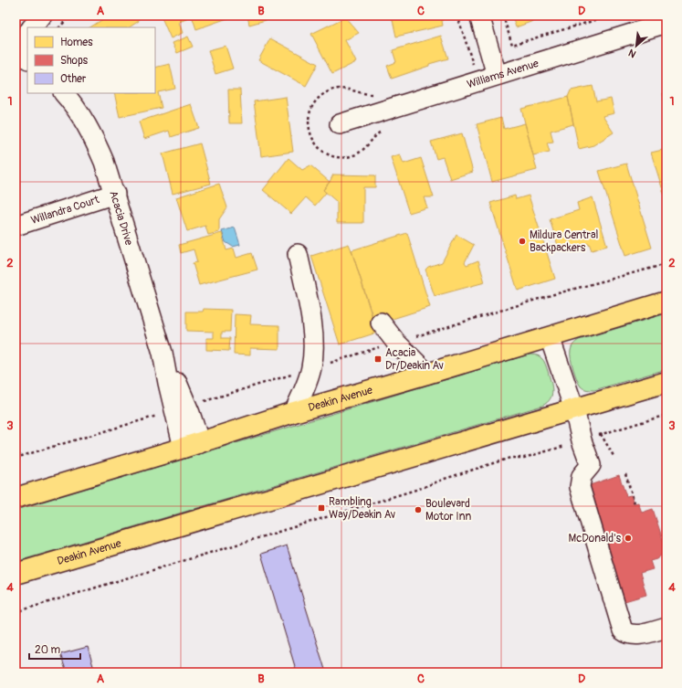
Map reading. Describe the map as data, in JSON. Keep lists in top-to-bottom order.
{
  "streets": {
    "highway": ["Deakin Avenue"],
    "street": ["Williams Avenue", "Willandra Court", "Acacia Drive"]
  },
  "crossings": [
    ["Willandra Court", "Acacia Drive"],
    ["Acacia Drive", "Deakin Avenue"]
  ],
  "places": {
    "other": ["Mildura Central Backpackers", "Boulevard Motor Inn", "McDonald's"],
    "transit": ["Acacia Dr/Deakin Av", "Rambling Way/Deakin Av"]
  },
  "legend": ["Homes", "Shops", "Other"],
  "scale_bar": "20 m",
  "north": "bottom left",
  "grid": {
    "columns": [
      "A",
      "B",
      "C",
      "D"
    ],
    "rows": [
      "1",
      "2",
      "3",
      "4"
    ]
  }
}
